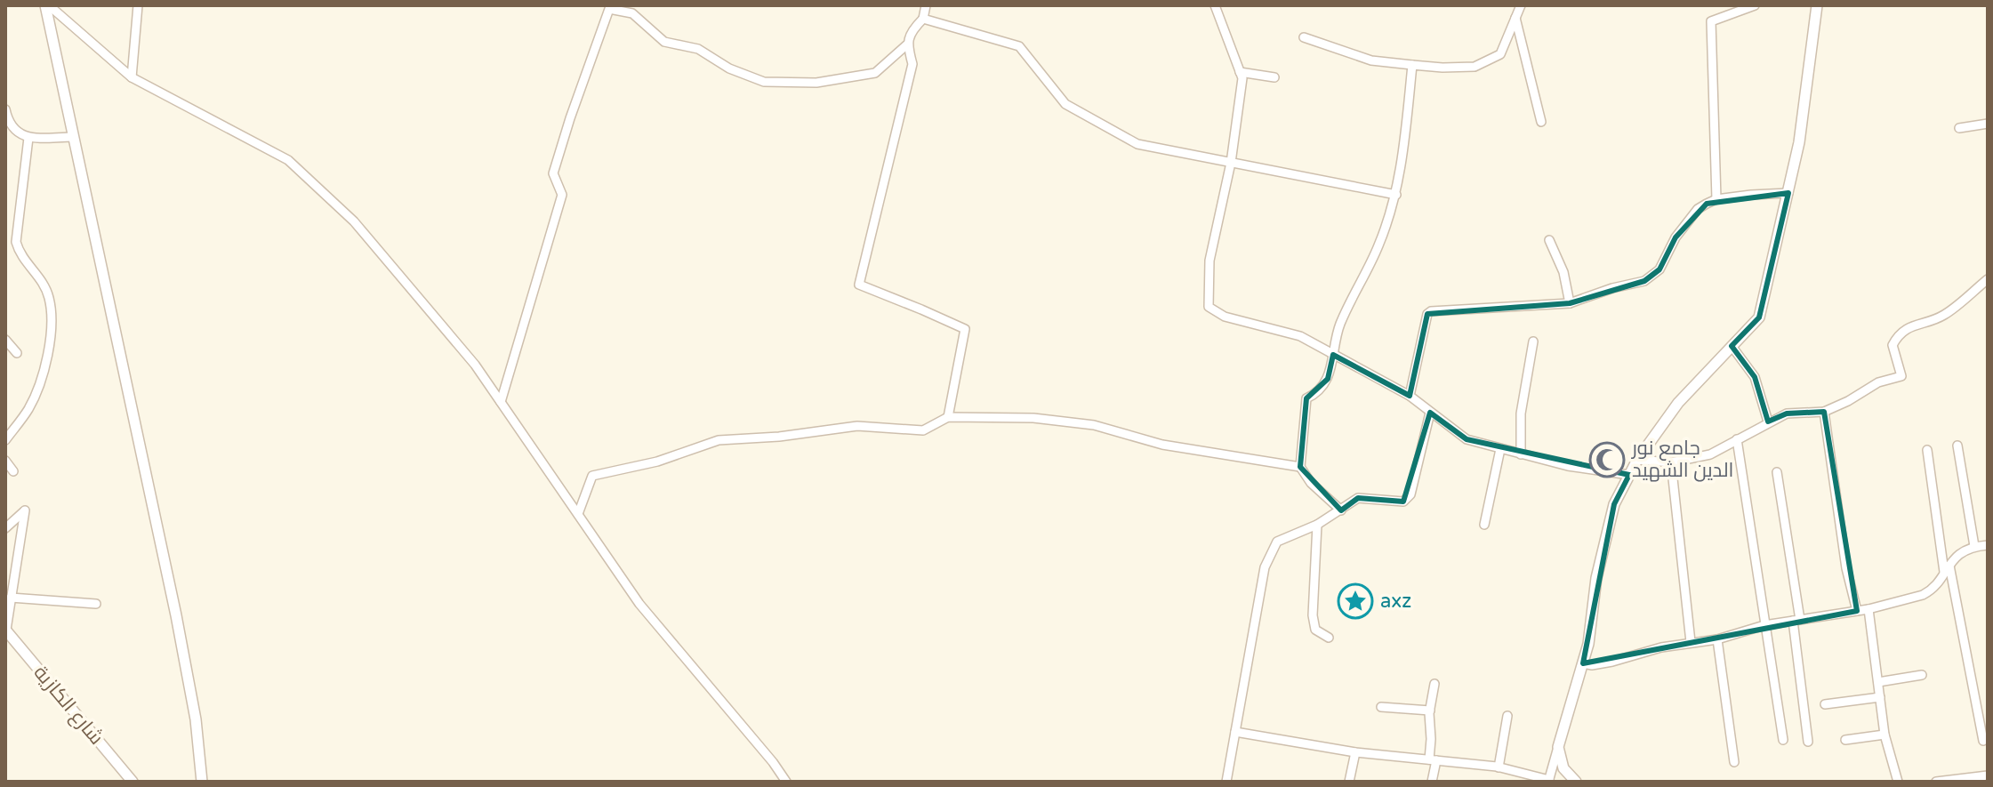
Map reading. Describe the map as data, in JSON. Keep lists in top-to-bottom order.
{
  "streets": {
    "street": ["شارع الكازية"]
  },
  "places": {
    "mosque": ["جامع نور الدين الشهيد"],
    "place": ["axz"]
  }
}
